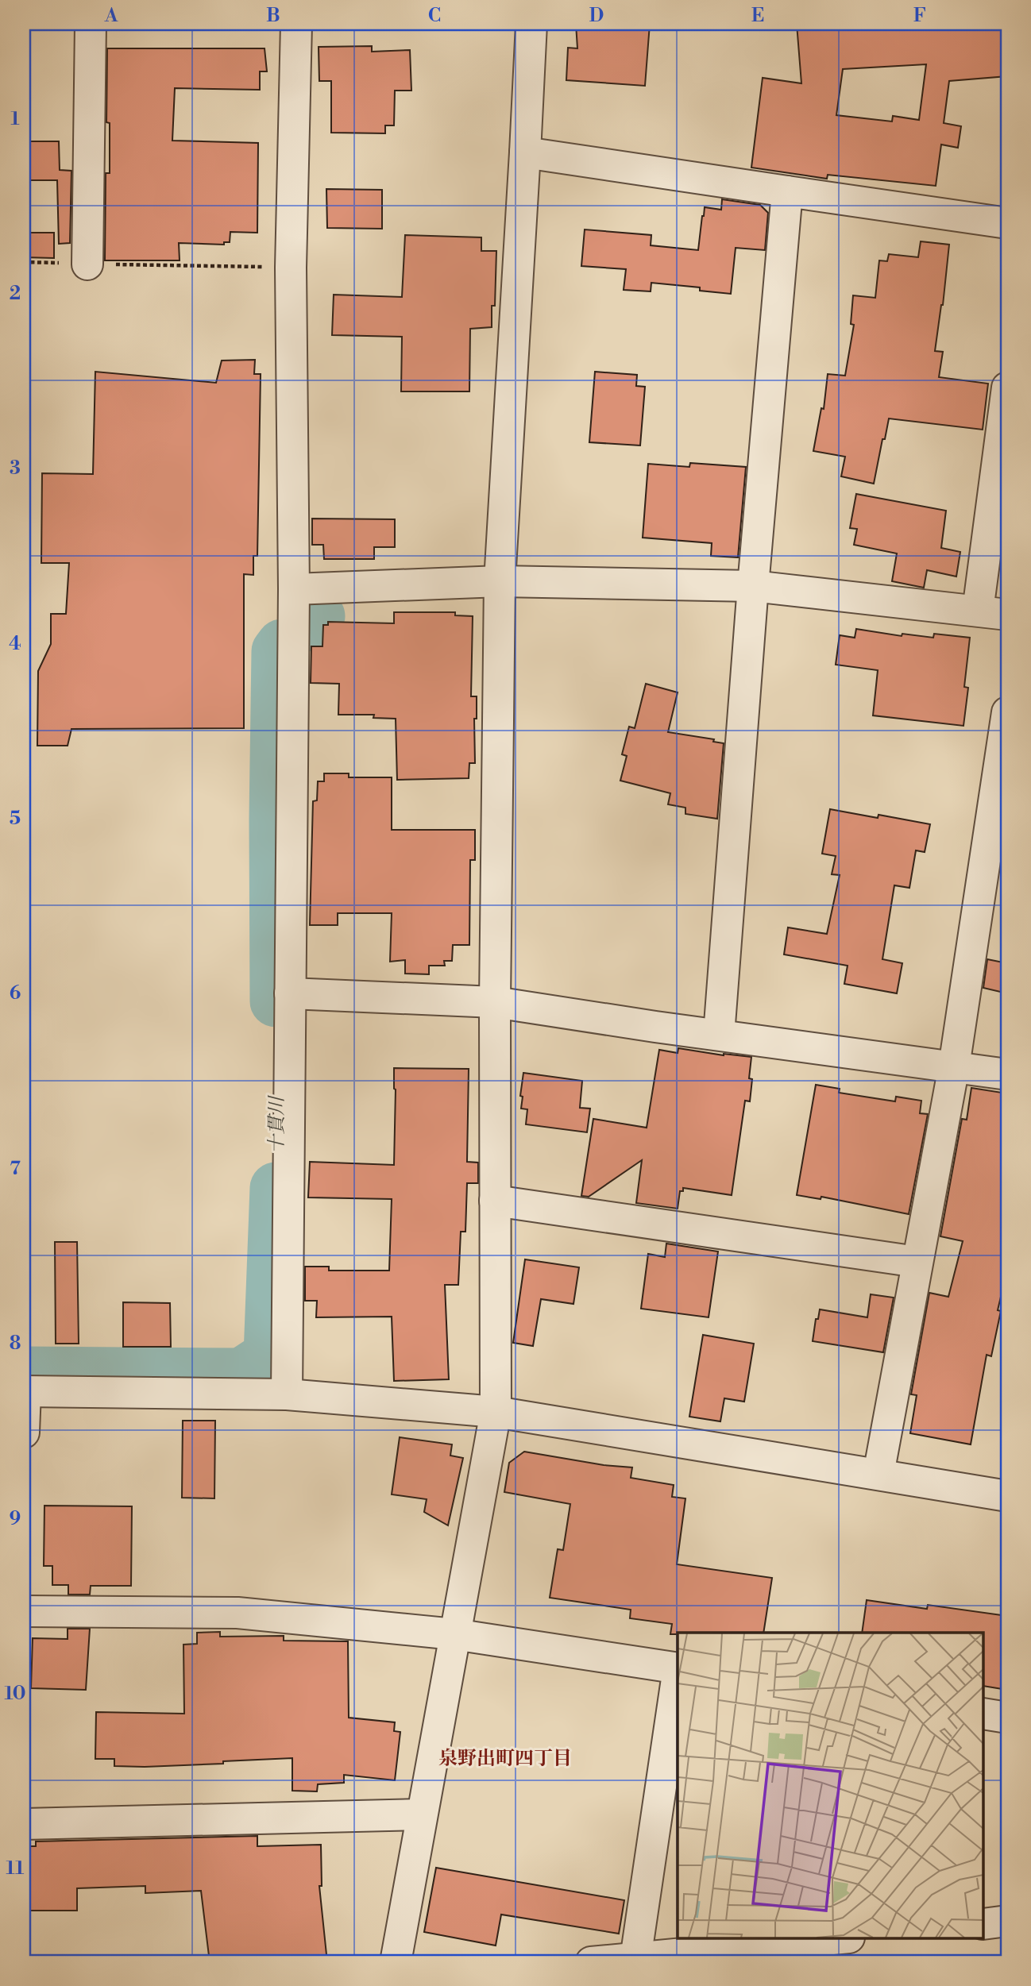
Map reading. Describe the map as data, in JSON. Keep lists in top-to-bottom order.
{
  "districts": ["泉野出町四丁目"],
  "water": ["十貫川"],
  "grid": {
    "columns": [
      "A",
      "B",
      "C",
      "D",
      "E",
      "F"
    ],
    "rows": [
      "1",
      "2",
      "3",
      "4",
      "5",
      "6",
      "7",
      "8",
      "9",
      "10",
      "11"
    ]
  }
}
